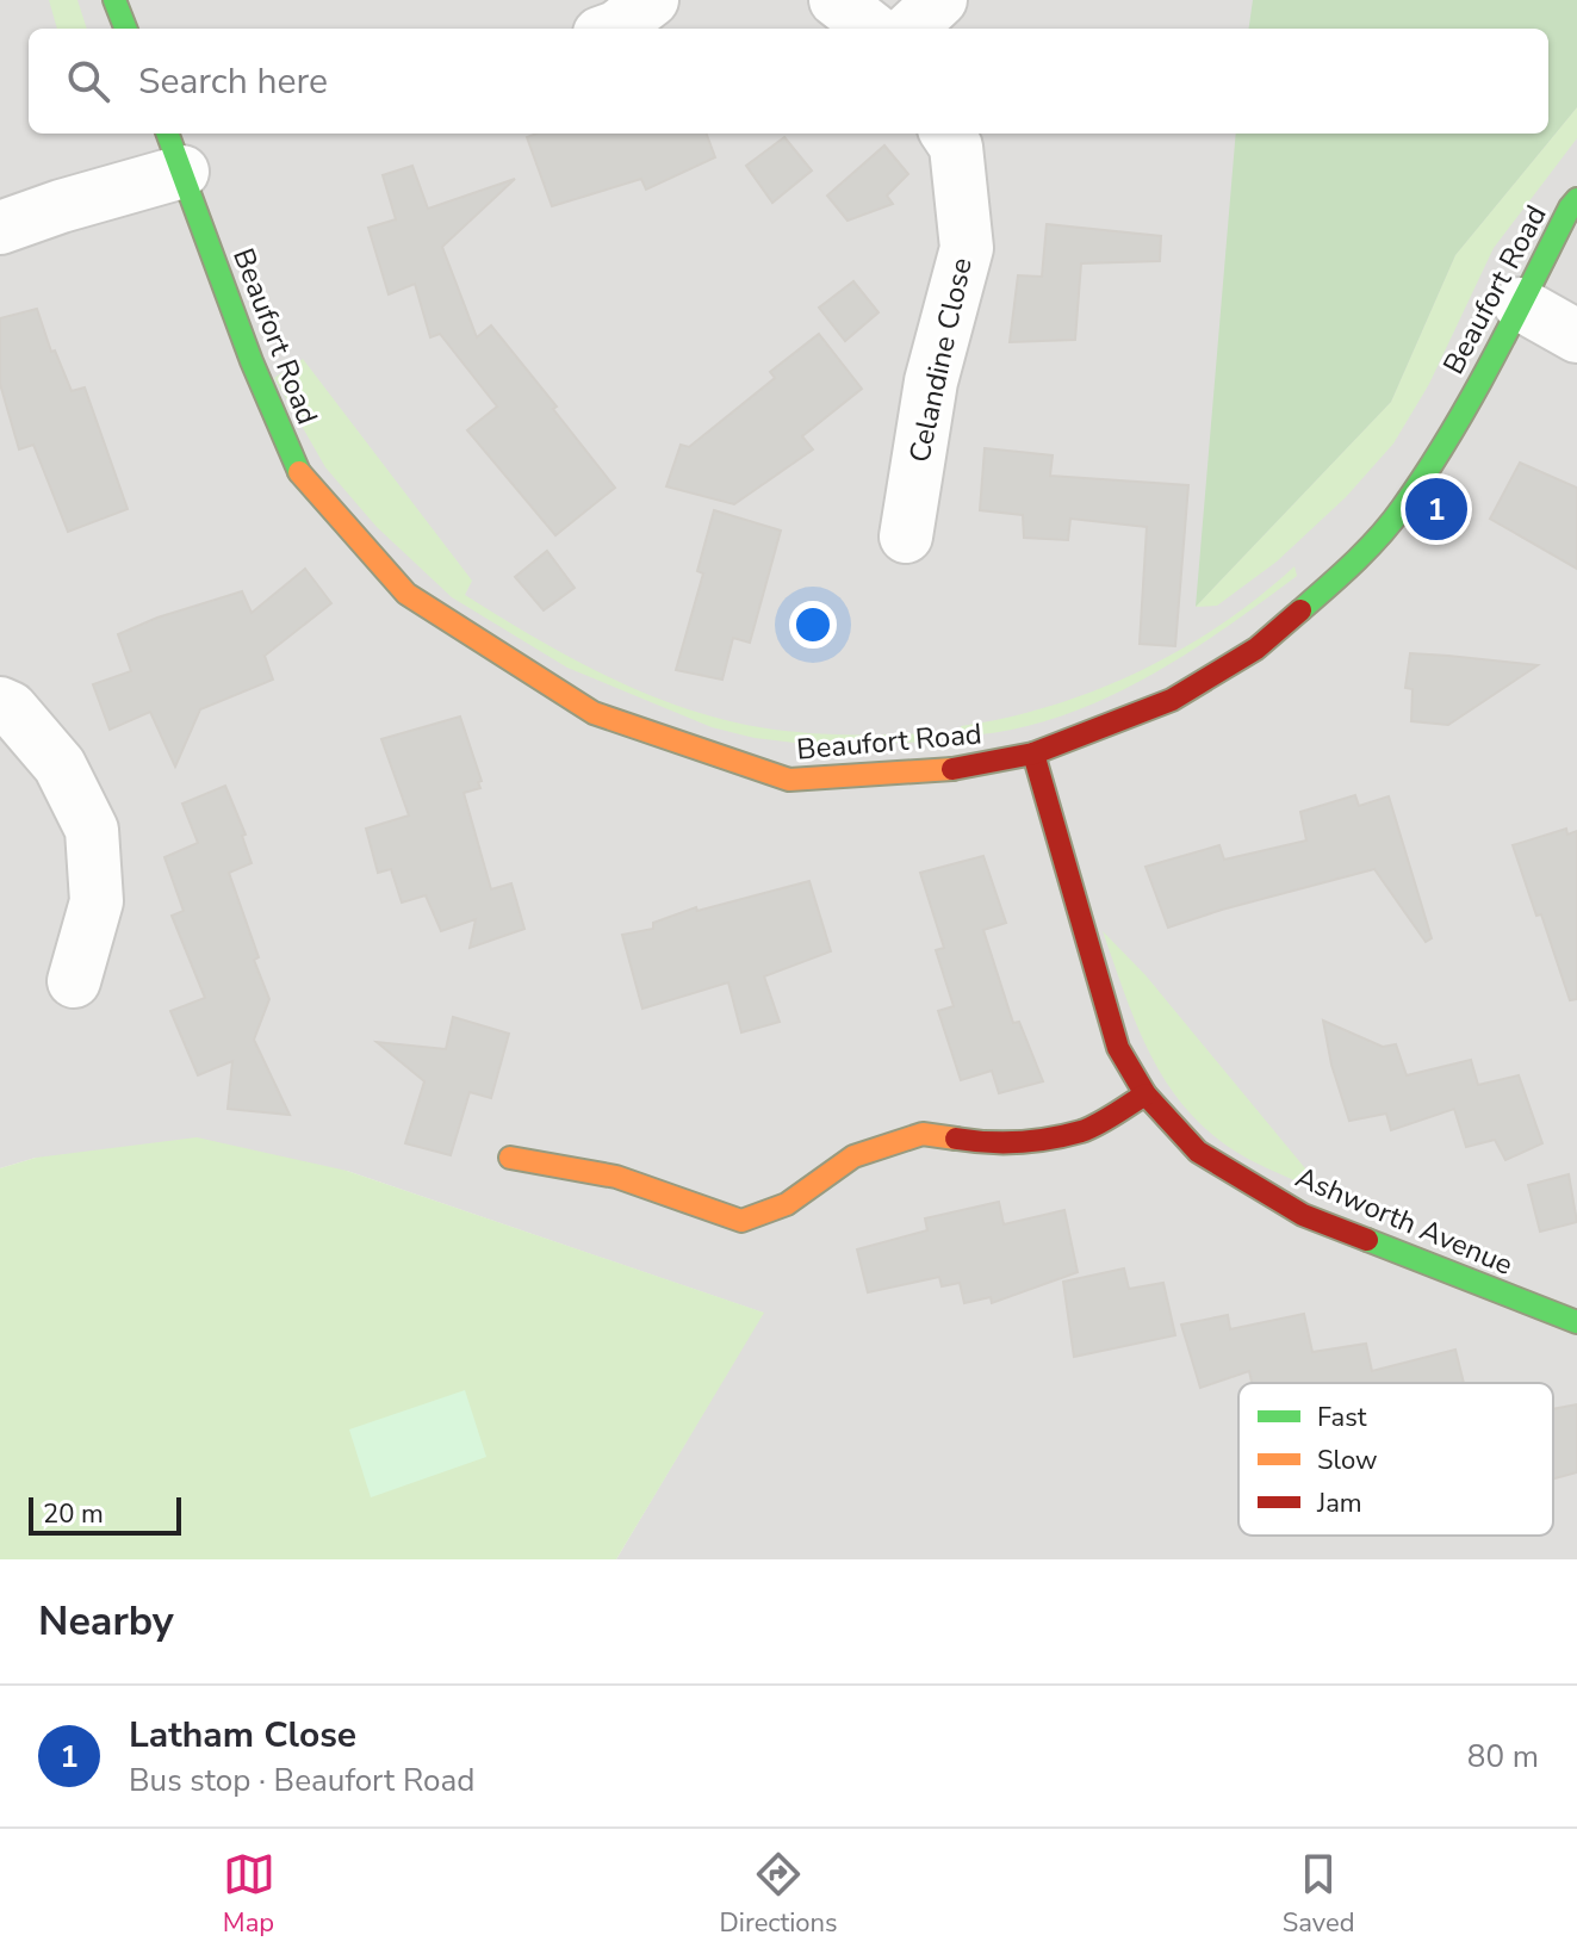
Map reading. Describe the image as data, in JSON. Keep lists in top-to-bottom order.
{
  "streets": {
    "street": ["Beaufort Road", "Celandine Close", "Ashworth Avenue"]
  },
  "crossings": [
    ["Beaufort Road", "Ashworth Avenue"]
  ],
  "legend": ["Fast", "Slow", "Jam"],
  "scale_bar": "20 m",
  "page": {
    "search": "Search here",
    "pins": "1",
    "scale": "20 m",
    "heading": "Nearby",
    "list": [
      {
        "mark": "1",
        "name": "Latham Close",
        "note": "Bus stop · Beaufort Road",
        "value": "80 m"
      }
    ],
    "nav": ["Map", "Directions", "Saved"]
  }
}
